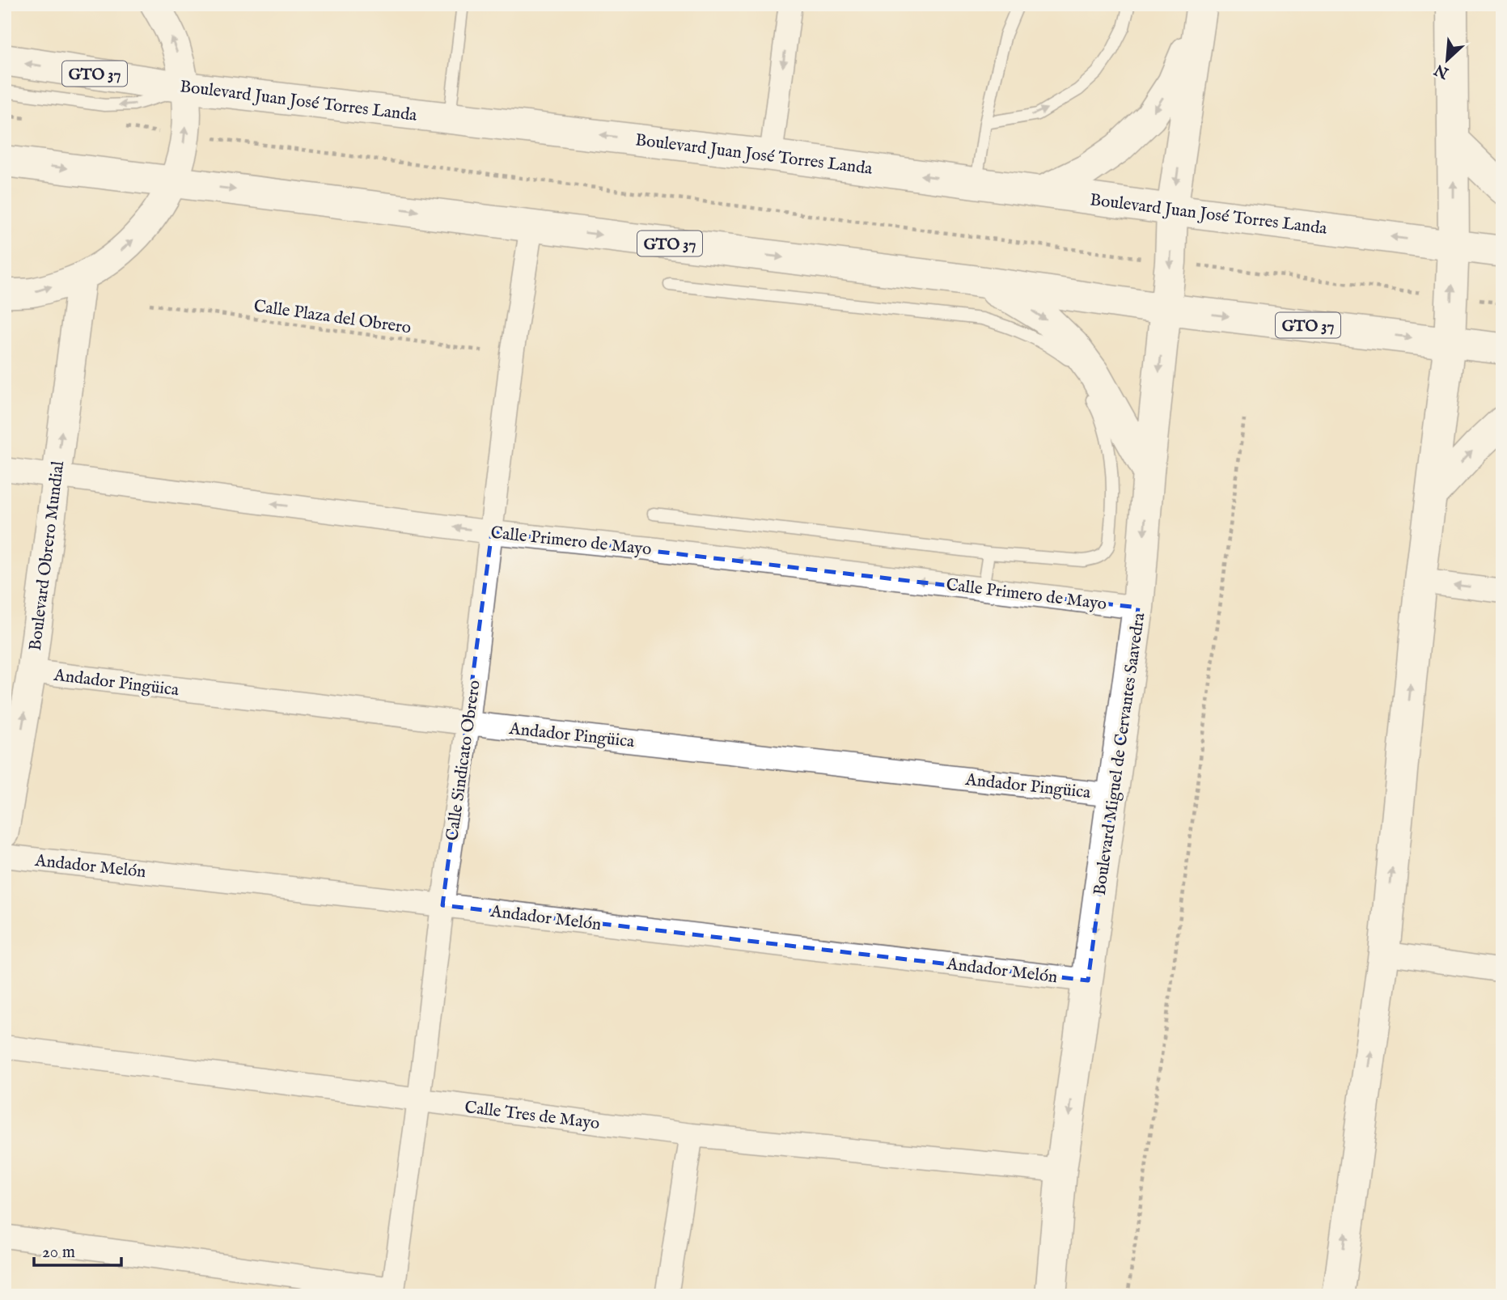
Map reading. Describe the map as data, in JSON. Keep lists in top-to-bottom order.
{
  "streets": {
    "main road": ["GTO 37", "Boulevard Juan José Torres Landa", "Boulevard Miguel de Cervantes Saavedra"],
    "street": [
      "Calle Primero de Mayo",
      "Boulevard Obrero Mundial",
      "Andador Pingüica",
      "Calle Sindicato Obrero",
      "Andador Melón",
      "Calle Tres de Mayo"
    ],
    "path": ["Calle Plaza del Obrero"]
  },
  "crossings": [
    ["GTO 37", "Boulevard Miguel de Cervantes Saavedra"],
    ["GTO 37", "Calle Sindicato Obrero"],
    ["Boulevard Juan José Torres Landa", "Boulevard Miguel de Cervantes Saavedra"],
    ["Calle Plaza del Obrero", "Calle Sindicato Obrero"],
    ["Calle Primero de Mayo", "Boulevard Obrero Mundial"],
    ["Calle Primero de Mayo", "Boulevard Miguel de Cervantes Saavedra"],
    ["Calle Primero de Mayo", "Calle Sindicato Obrero"],
    ["Boulevard Obrero Mundial", "Andador Pingüica"],
    ["Andador Pingüica", "Boulevard Miguel de Cervantes Saavedra"],
    ["Andador Pingüica", "Calle Sindicato Obrero"],
    ["Boulevard Miguel de Cervantes Saavedra", "Andador Melón"],
    ["Boulevard Miguel de Cervantes Saavedra", "Calle Tres de Mayo"],
    ["Calle Sindicato Obrero", "Andador Melón"],
    ["Calle Sindicato Obrero", "Calle Tres de Mayo"]
  ],
  "one_way": ["Calle Primero de Mayo", "Boulevard Obrero Mundial", "Boulevard Miguel de Cervantes Saavedra"],
  "scale_bar": "20 m",
  "north": "bottom left"
}
